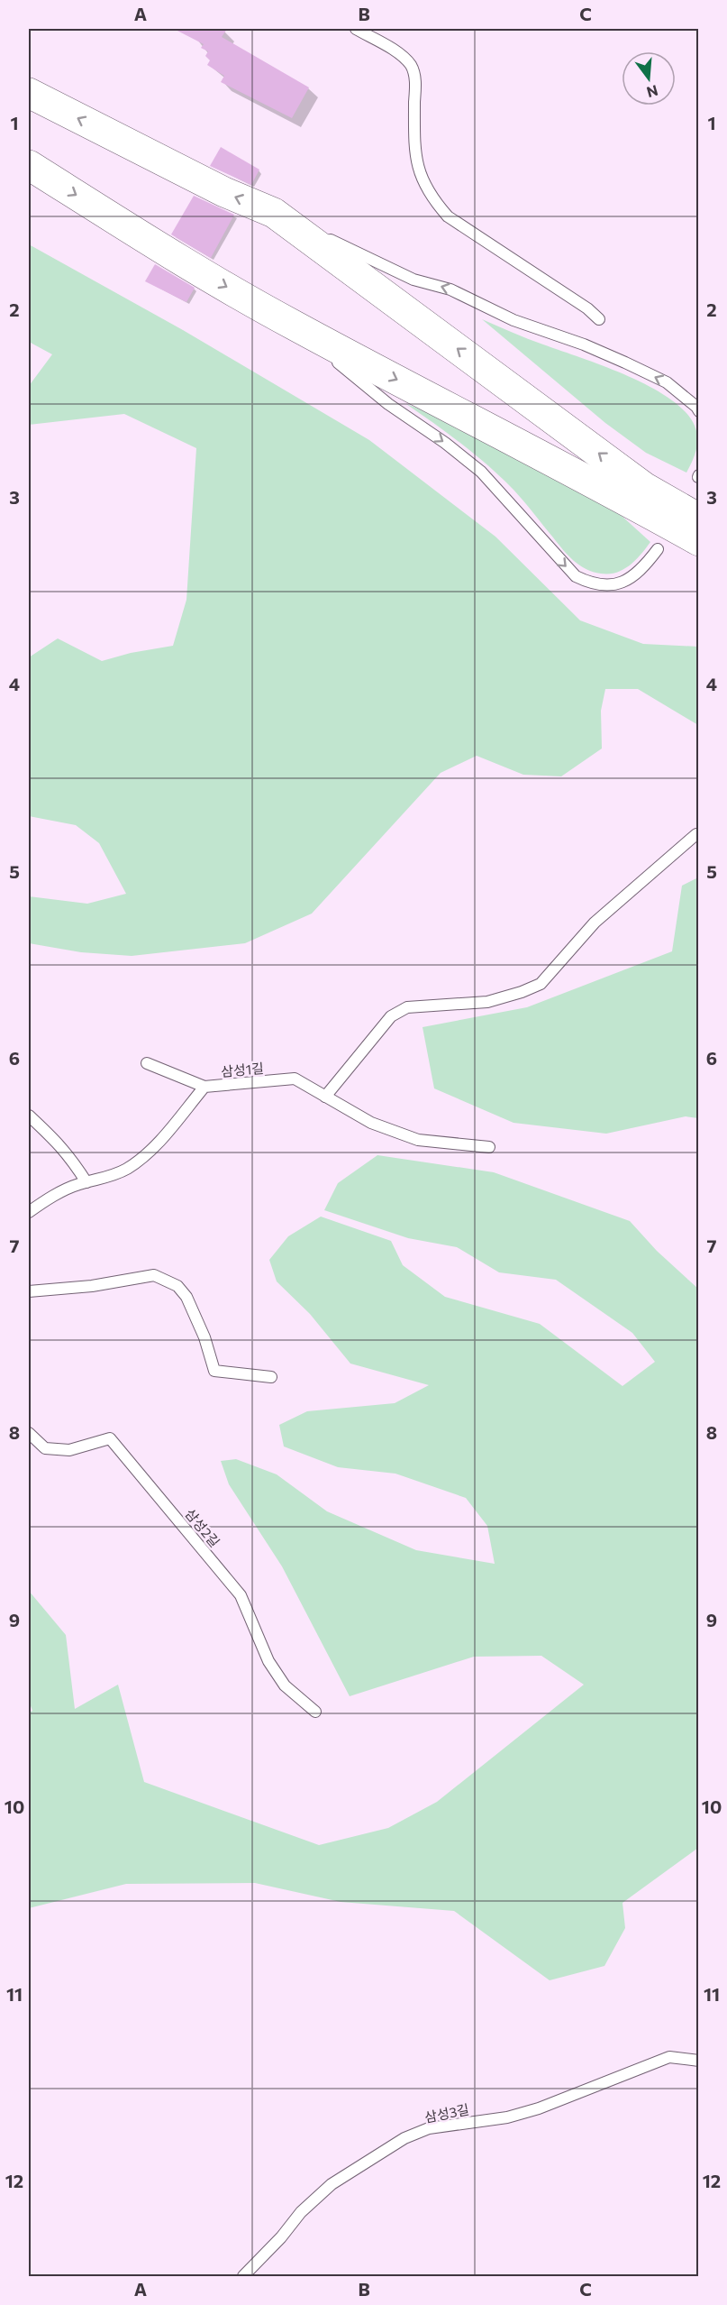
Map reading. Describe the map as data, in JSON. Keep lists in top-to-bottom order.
{
  "streets": {
    "lane": ["삼성1길", "삼성2길", "삼성3길"]
  },
  "north": "bottom",
  "grid": {
    "columns": ["A", "B", "C"],
    "rows": [
      "1",
      "2",
      "3",
      "4",
      "5",
      "6",
      "7",
      "8",
      "9",
      "10",
      "11",
      "12"
    ]
  }
}
